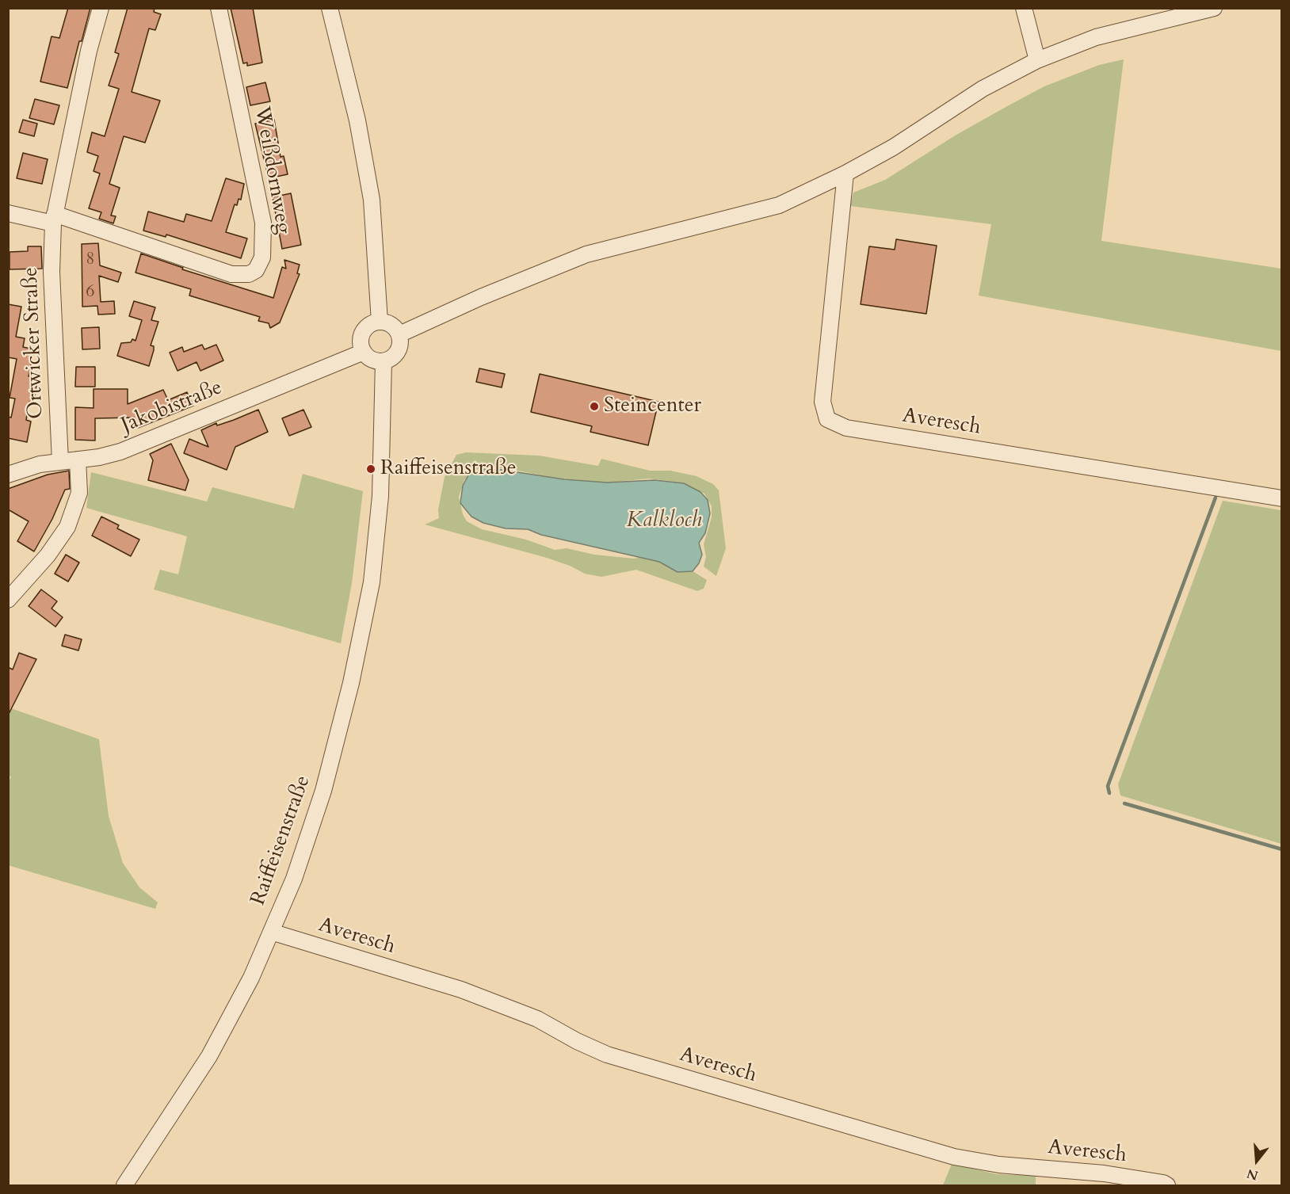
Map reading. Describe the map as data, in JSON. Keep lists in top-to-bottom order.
{
  "streets": {
    "street": [
      "Weißdornweg",
      "Ortwicker Straße",
      "Jakobistraße",
      "Averesch",
      "Raiffeisenstraße"
    ]
  },
  "crossings": [
    ["Weißdornweg", "Ortwicker Straße"],
    ["Ortwicker Straße", "Jakobistraße"],
    ["Jakobistraße", "Raiffeisenstraße"],
    ["Averesch", "Raiffeisenstraße"]
  ],
  "water": ["Kalkloch"],
  "places": ["Steincenter", "Raiffeisenstraße"],
  "house_numbers": ["8", "6"],
  "north": "bottom"
}
